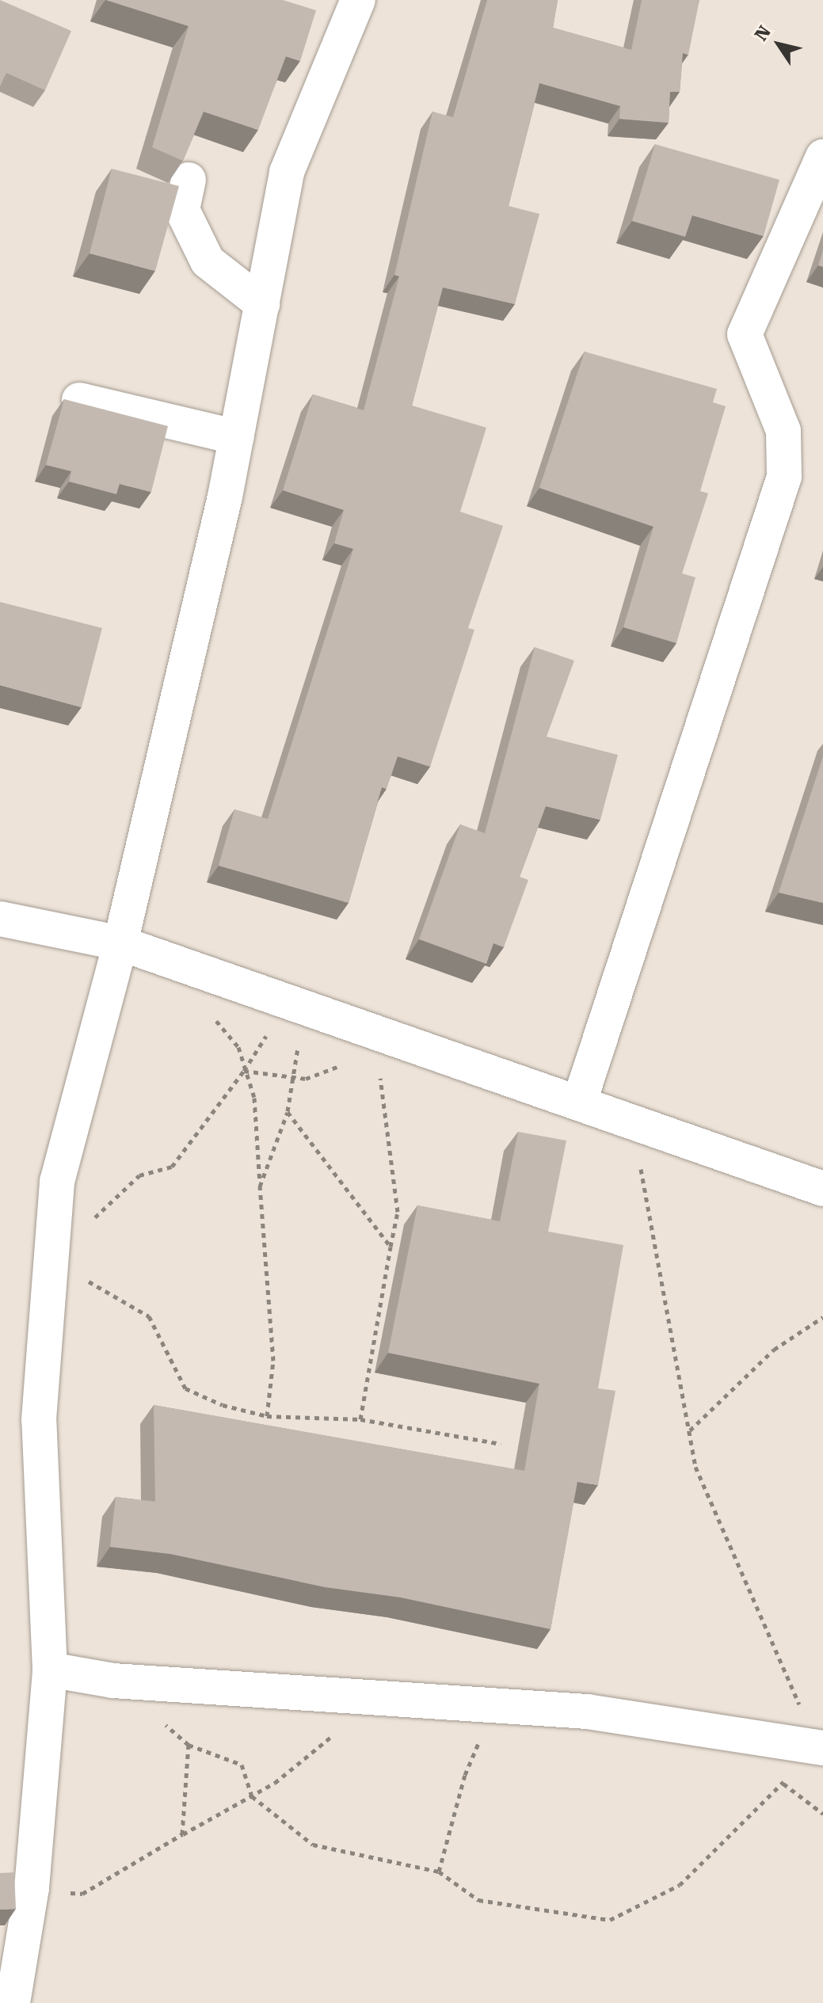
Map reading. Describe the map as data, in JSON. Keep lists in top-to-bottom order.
{
  "north": "top left"
}
